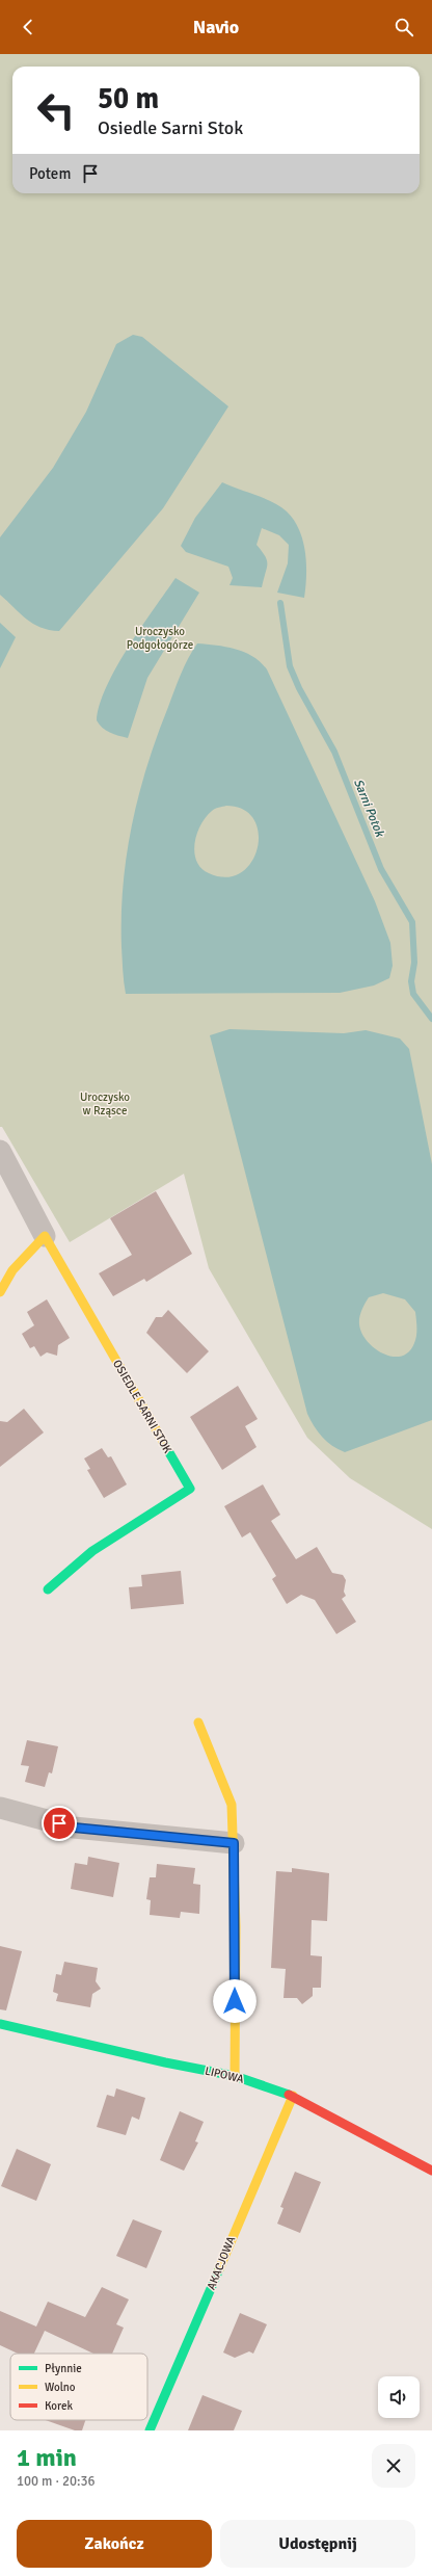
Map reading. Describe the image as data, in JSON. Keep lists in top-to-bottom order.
{
  "streets": {
    "street": ["OSIEDLE SARNI STOK", "LIPOWA", "AKACJOWA"]
  },
  "crossings": [
    ["LIPOWA", "AKACJOWA"]
  ],
  "water": ["Sarni Potok"],
  "parks": ["Uroczysko Podgołogórze", "Uroczysko w Rząsce"],
  "legend": ["Płynnie", "Wolno", "Korek"],
  "page": {
    "header": "Navio",
    "turn": ["50 m", "Osiedle Sarni Stok"],
    "then": "Potem",
    "heading": ["1 min", "100 m · 20:36"],
    "buttons": ["Zakończ", "Udostępnij"]
  }
}
